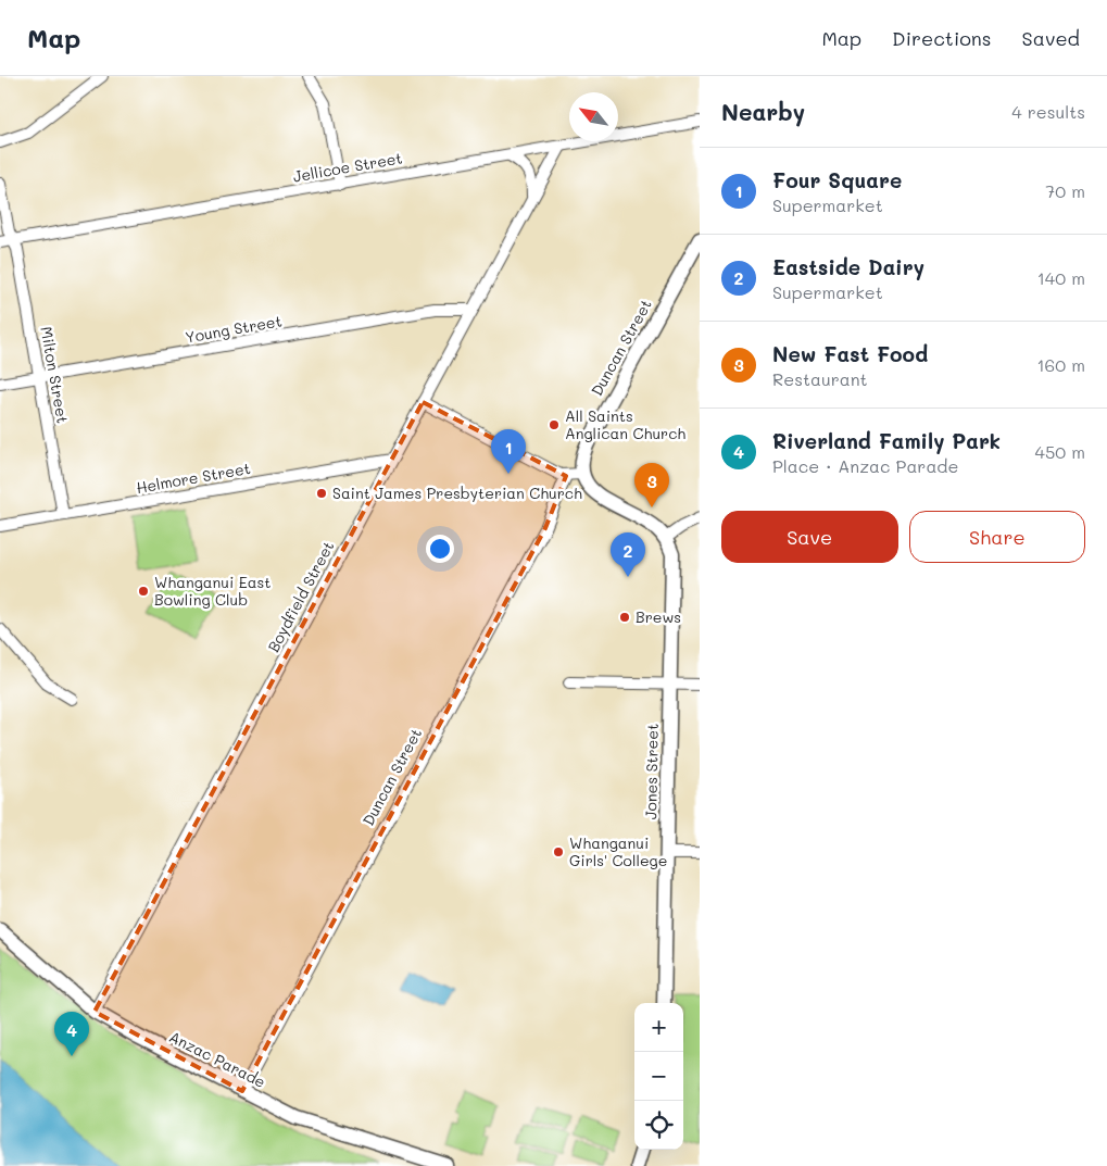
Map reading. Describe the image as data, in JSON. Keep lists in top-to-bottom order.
{
  "streets": {
    "main road": ["Duncan Street", "Jones Street", "Anzac Parade"],
    "street": [
      "Jellicoe Street",
      "Young Street",
      "Milton Street",
      "Helmore Street",
      "Boydfield Street"
    ]
  },
  "crossings": [
    ["Jellicoe Street", "Milton Street"],
    ["Jellicoe Street", "Boydfield Street"],
    ["Young Street", "Milton Street"],
    ["Young Street", "Boydfield Street"],
    ["Duncan Street", "Anzac Parade"],
    ["Milton Street", "Helmore Street"],
    ["Helmore Street", "Boydfield Street"],
    ["Boydfield Street", "Anzac Parade"]
  ],
  "places": [
    "All Saints Anglican Church",
    "Saint James Presbyterian Church",
    "Whanganui East Bowling Club",
    "Brews",
    "Whanganui Girls' College"
  ],
  "north": "top left",
  "page": {
    "header": "Map",
    "nav": ["Map", "Directions", "Saved"],
    "heading": ["Nearby", "4 results"],
    "list": [
      {
        "mark": "1",
        "name": "Four Square",
        "note": "Supermarket",
        "value": "70 m"
      },
      {
        "mark": "2",
        "name": "Eastside Dairy",
        "note": "Supermarket",
        "value": "140 m"
      },
      {
        "mark": "3",
        "name": "New Fast Food",
        "note": "Restaurant",
        "value": "160 m"
      },
      {
        "mark": "4",
        "name": "Riverland Family Park",
        "note": "Place · Anzac Parade",
        "value": "450 m"
      }
    ],
    "pins": [
      "1",
      "3",
      "2",
      "4"
    ],
    "buttons": ["Save", "Share"],
    "map_buttons": ["+", "−"]
  }
}
